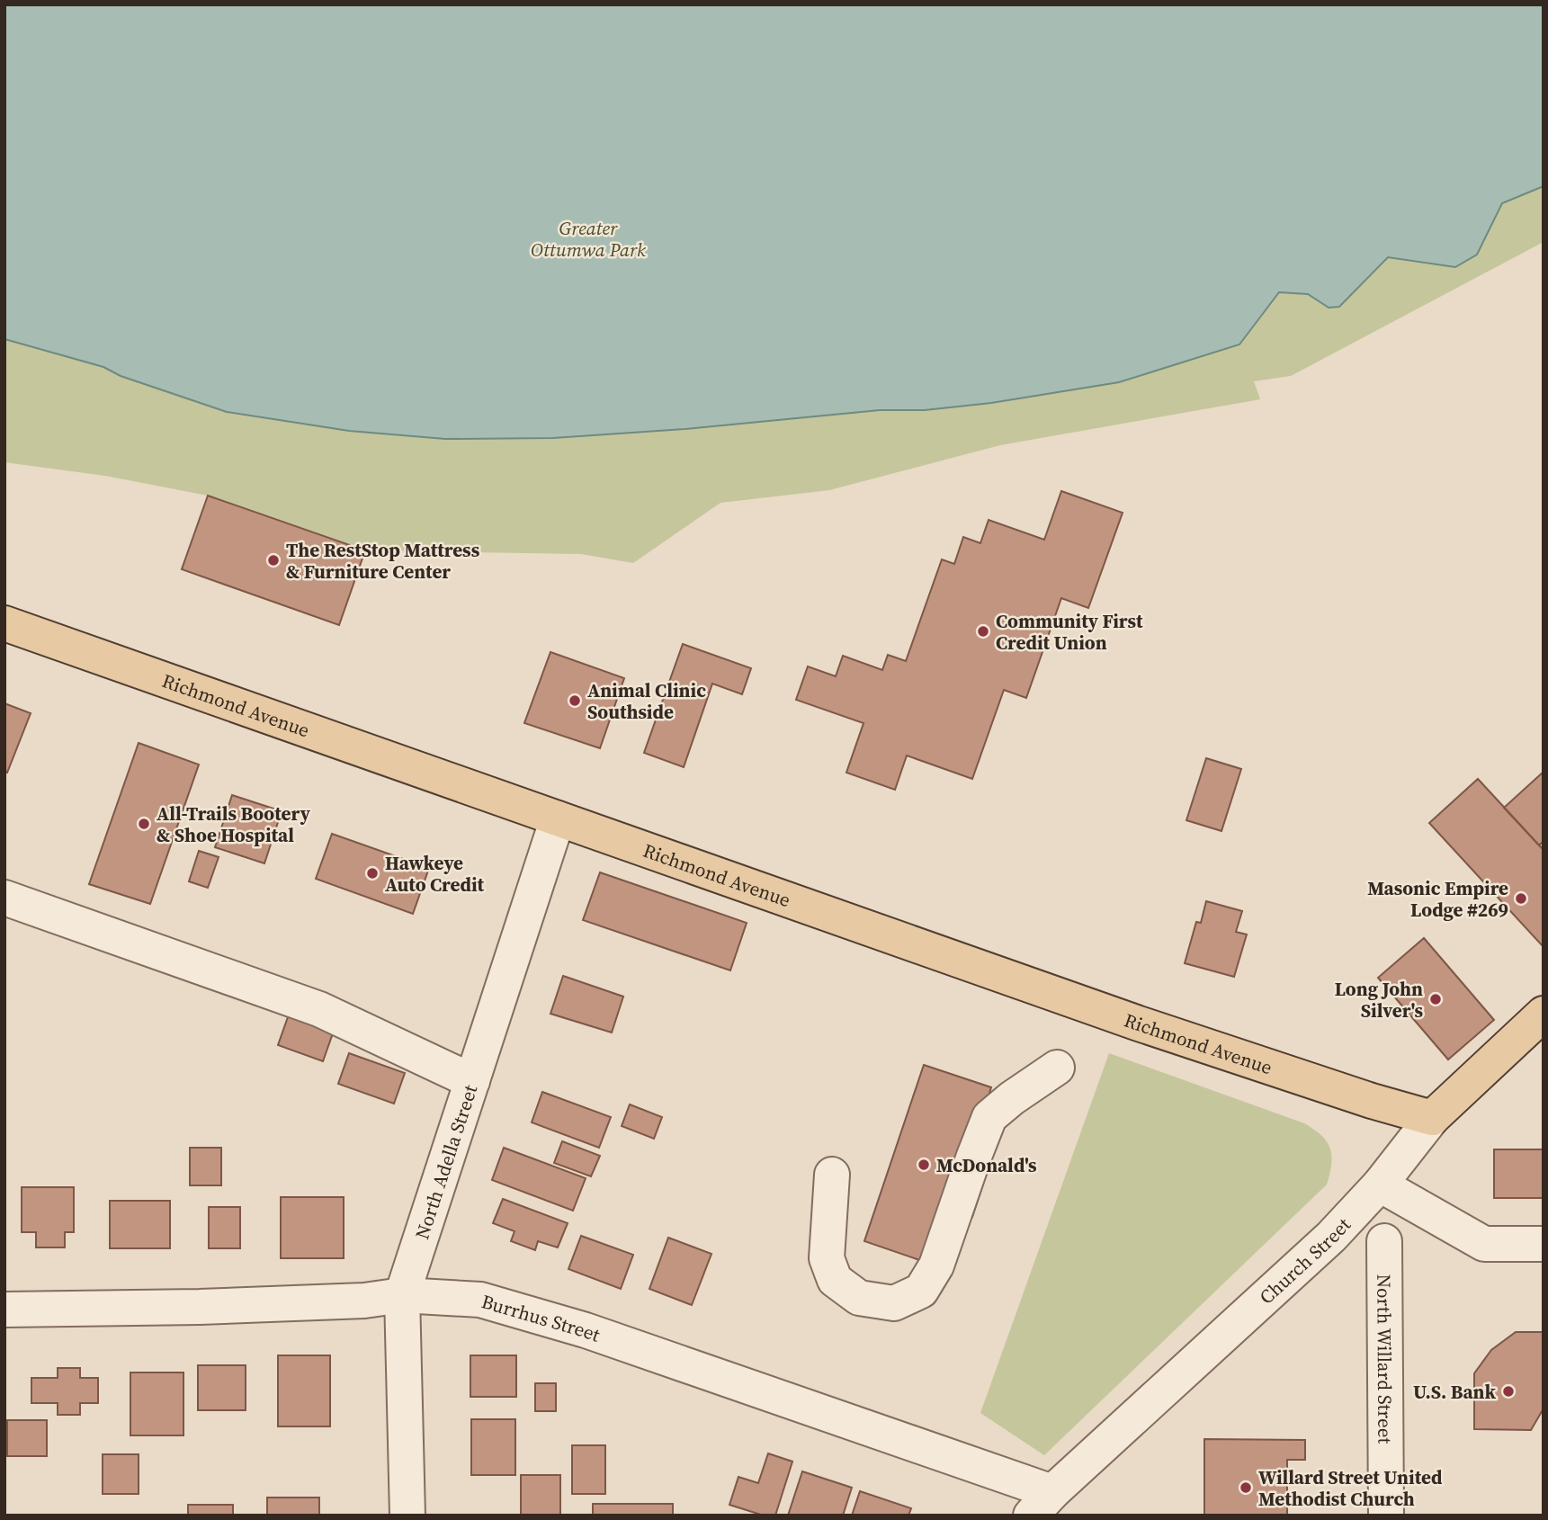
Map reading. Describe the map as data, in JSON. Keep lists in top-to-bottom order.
{
  "streets": {
    "main road": ["Richmond Avenue", "Church Street"],
    "street": ["North Adella Street", "Burrhus Street", "North Willard Street"]
  },
  "crossings": [
    ["Richmond Avenue", "North Adella Street"],
    ["Richmond Avenue", "Church Street"],
    ["North Adella Street", "Burrhus Street"],
    ["Church Street", "Burrhus Street"]
  ],
  "parks": ["Greater Ottumwa Park"],
  "places": [
    "The RestStop Mattress & Furniture Center",
    "Community First Credit Union",
    "Animal Clinic Southside",
    "All-Trails Bootery & Shoe Hospital",
    "Hawkeye Auto Credit",
    "Masonic Empire Lodge #269",
    "Long John Silver's",
    "McDonald's",
    "U.S. Bank",
    "Willard Street United Methodist Church"
  ]
}
